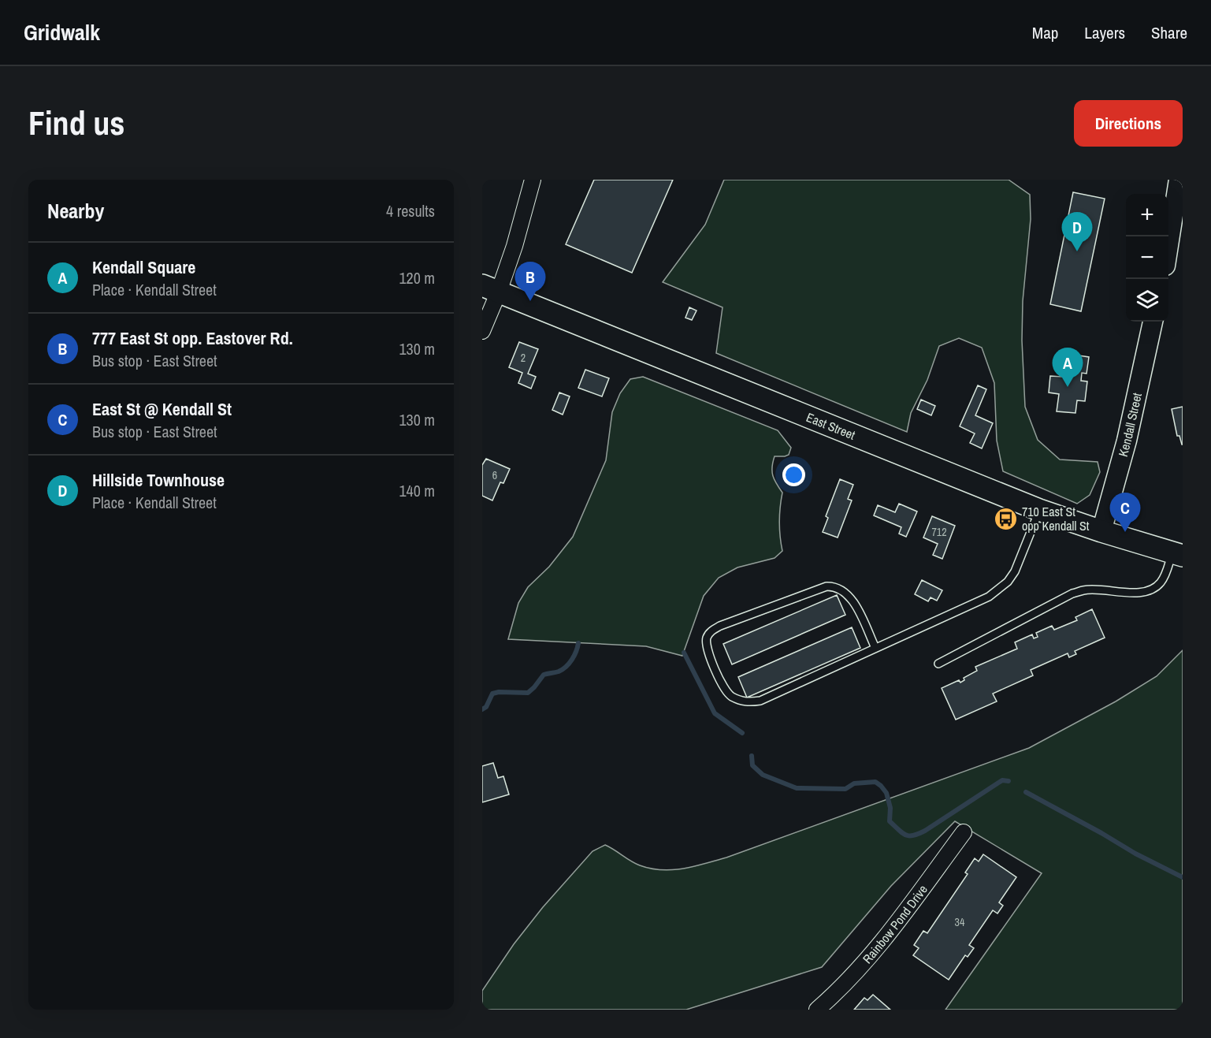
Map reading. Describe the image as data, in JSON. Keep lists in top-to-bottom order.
{
  "streets": {
    "main road": ["East Street"],
    "street": ["Kendall Street", "Rainbow Pond Drive"]
  },
  "crossings": [
    ["Kendall Street", "East Street"]
  ],
  "places": {
    "bus stop": ["710 East St opp Kendall St"]
  },
  "house_numbers": [
    "2",
    "6",
    "712",
    "34"
  ],
  "page": {
    "header": "Gridwalk",
    "nav": ["Map", "Layers", "Share"],
    "buttons": "Directions",
    "title": "Find us",
    "heading": ["Nearby", "4 results"],
    "map_buttons": ["+", "−"],
    "pins": [
      "D",
      "B",
      "A",
      "C"
    ],
    "list": [
      {
        "mark": "A",
        "name": "Kendall Square",
        "note": "Place · Kendall Street",
        "value": "120 m"
      },
      {
        "mark": "B",
        "name": "777 East St opp. Eastover Rd.",
        "note": "Bus stop · East Street",
        "value": "130 m"
      },
      {
        "mark": "C",
        "name": "East St @ Kendall St",
        "note": "Bus stop · East Street",
        "value": "130 m"
      },
      {
        "mark": "D",
        "name": "Hillside Townhouse",
        "note": "Place · Kendall Street",
        "value": "140 m"
      }
    ]
  }
}
